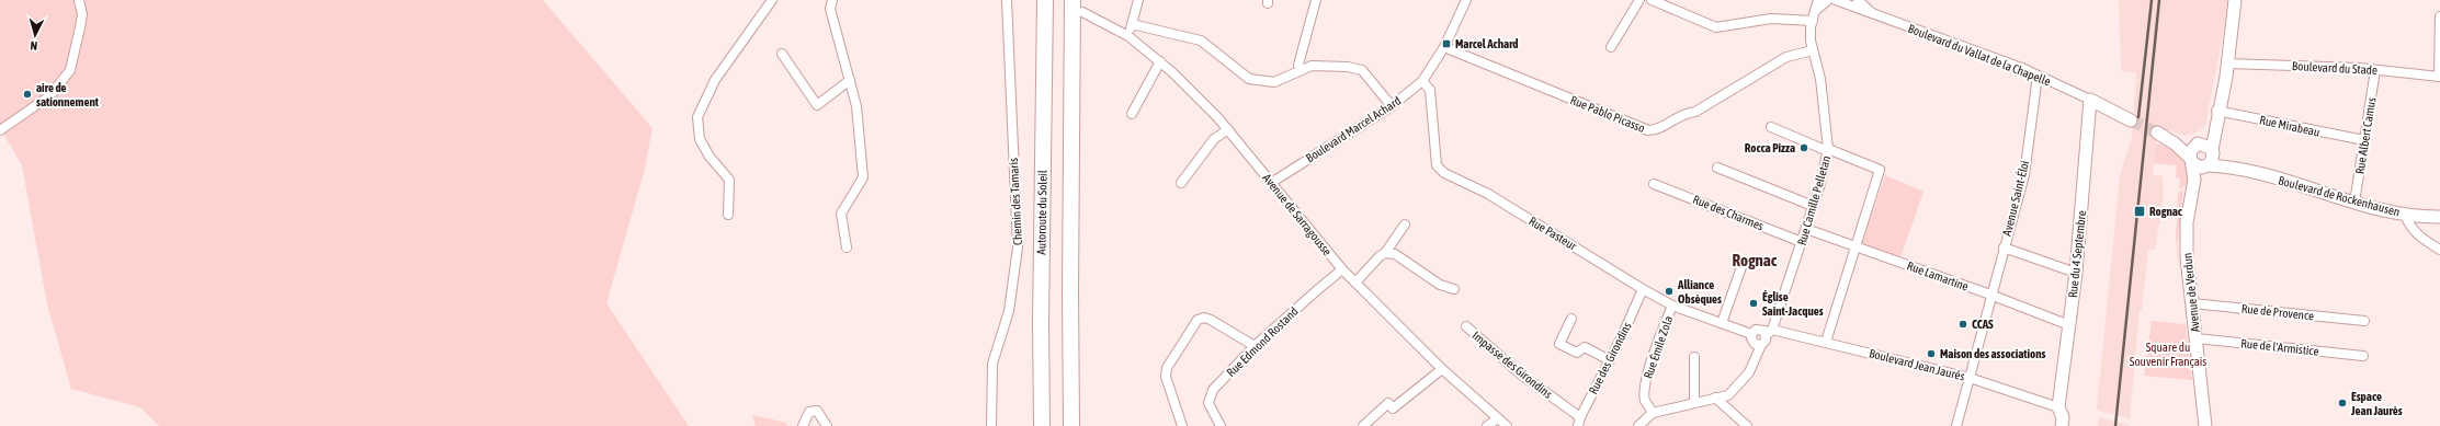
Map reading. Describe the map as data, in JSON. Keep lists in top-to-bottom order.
{
  "streets": {
    "highway": ["Autoroute du Soleil"],
    "street": [
      "Boulevard du Vallat de la Chapelle",
      "Boulevard du Stade",
      "Rue Pablo Picasso",
      "Rue Mirabeau",
      "Boulevard Marcel Achard",
      "Rue Albert Camus",
      "Boulevard de Rockenhausen",
      "Avenue Saint-Éloi",
      "Rue Camille Pelletan",
      "Chemin des Tamaris",
      "Rue des Charmes",
      "Avenue de Sarragousse",
      "Rue Pasteur",
      "Rue du 4 Septembre",
      "Rue Lamartine",
      "Avenue de Verdun",
      "Rue de Provence",
      "Rue Edmond Rostand",
      "Rue Émile Zola",
      "Rue de l'Armistice",
      "Rue des Girondins",
      "Impasse des Girondins",
      "Boulevard Jean Jaurès"
    ]
  },
  "crossings": [
    ["Boulevard du Vallat de la Chapelle", "Avenue Saint-Éloi"],
    ["Boulevard du Vallat de la Chapelle", "Rue du 4 Septembre"],
    ["Boulevard du Stade", "Rue Albert Camus"],
    ["Boulevard du Stade", "Avenue de Verdun"],
    ["Rue Pablo Picasso", "Boulevard Marcel Achard"],
    ["Rue Pablo Picasso", "Rue Camille Pelletan"],
    ["Rue Mirabeau", "Rue Albert Camus"],
    ["Rue Mirabeau", "Avenue de Verdun"],
    ["Boulevard Marcel Achard", "Avenue de Sarragousse"],
    ["Boulevard Marcel Achard", "Rue Pasteur"],
    ["Rue Albert Camus", "Boulevard de Rockenhausen"],
    ["Boulevard de Rockenhausen", "Avenue de Verdun"],
    ["Avenue Saint-Éloi", "Rue Lamartine"],
    ["Avenue Saint-Éloi", "Boulevard Jean Jaurès"],
    ["Rue Camille Pelletan", "Rue des Charmes"],
    ["Rue Camille Pelletan", "Rue Lamartine"],
    ["Rue Camille Pelletan", "Rue Émile Zola"],
    ["Rue Camille Pelletan", "Boulevard Jean Jaurès"],
    ["Avenue de Sarragousse", "Rue Edmond Rostand"],
    ["Rue Pasteur", "Rue Émile Zola"],
    ["Rue Pasteur", "Rue des Girondins"],
    ["Rue Pasteur", "Boulevard Jean Jaurès"],
    ["Rue du 4 Septembre", "Rue Lamartine"],
    ["Rue du 4 Septembre", "Boulevard Jean Jaurès"],
    ["Avenue de Verdun", "Rue de Provence"],
    ["Avenue de Verdun", "Rue de l'Armistice"],
    ["Rue des Girondins", "Impasse des Girondins"]
  ],
  "districts": ["Rognac"],
  "parks": ["Square du Souvenir Français"],
  "places": {
    "transit": ["Marcel Achard", "Rognac"],
    "other": [
      "aire de sationnement",
      "Rocca Pizza",
      "Alliance Obsèques",
      "Église Saint-Jacques",
      "CCAS",
      "Maison des associations",
      "Espace Jean Jaurès"
    ]
  },
  "north": "bottom"
}
